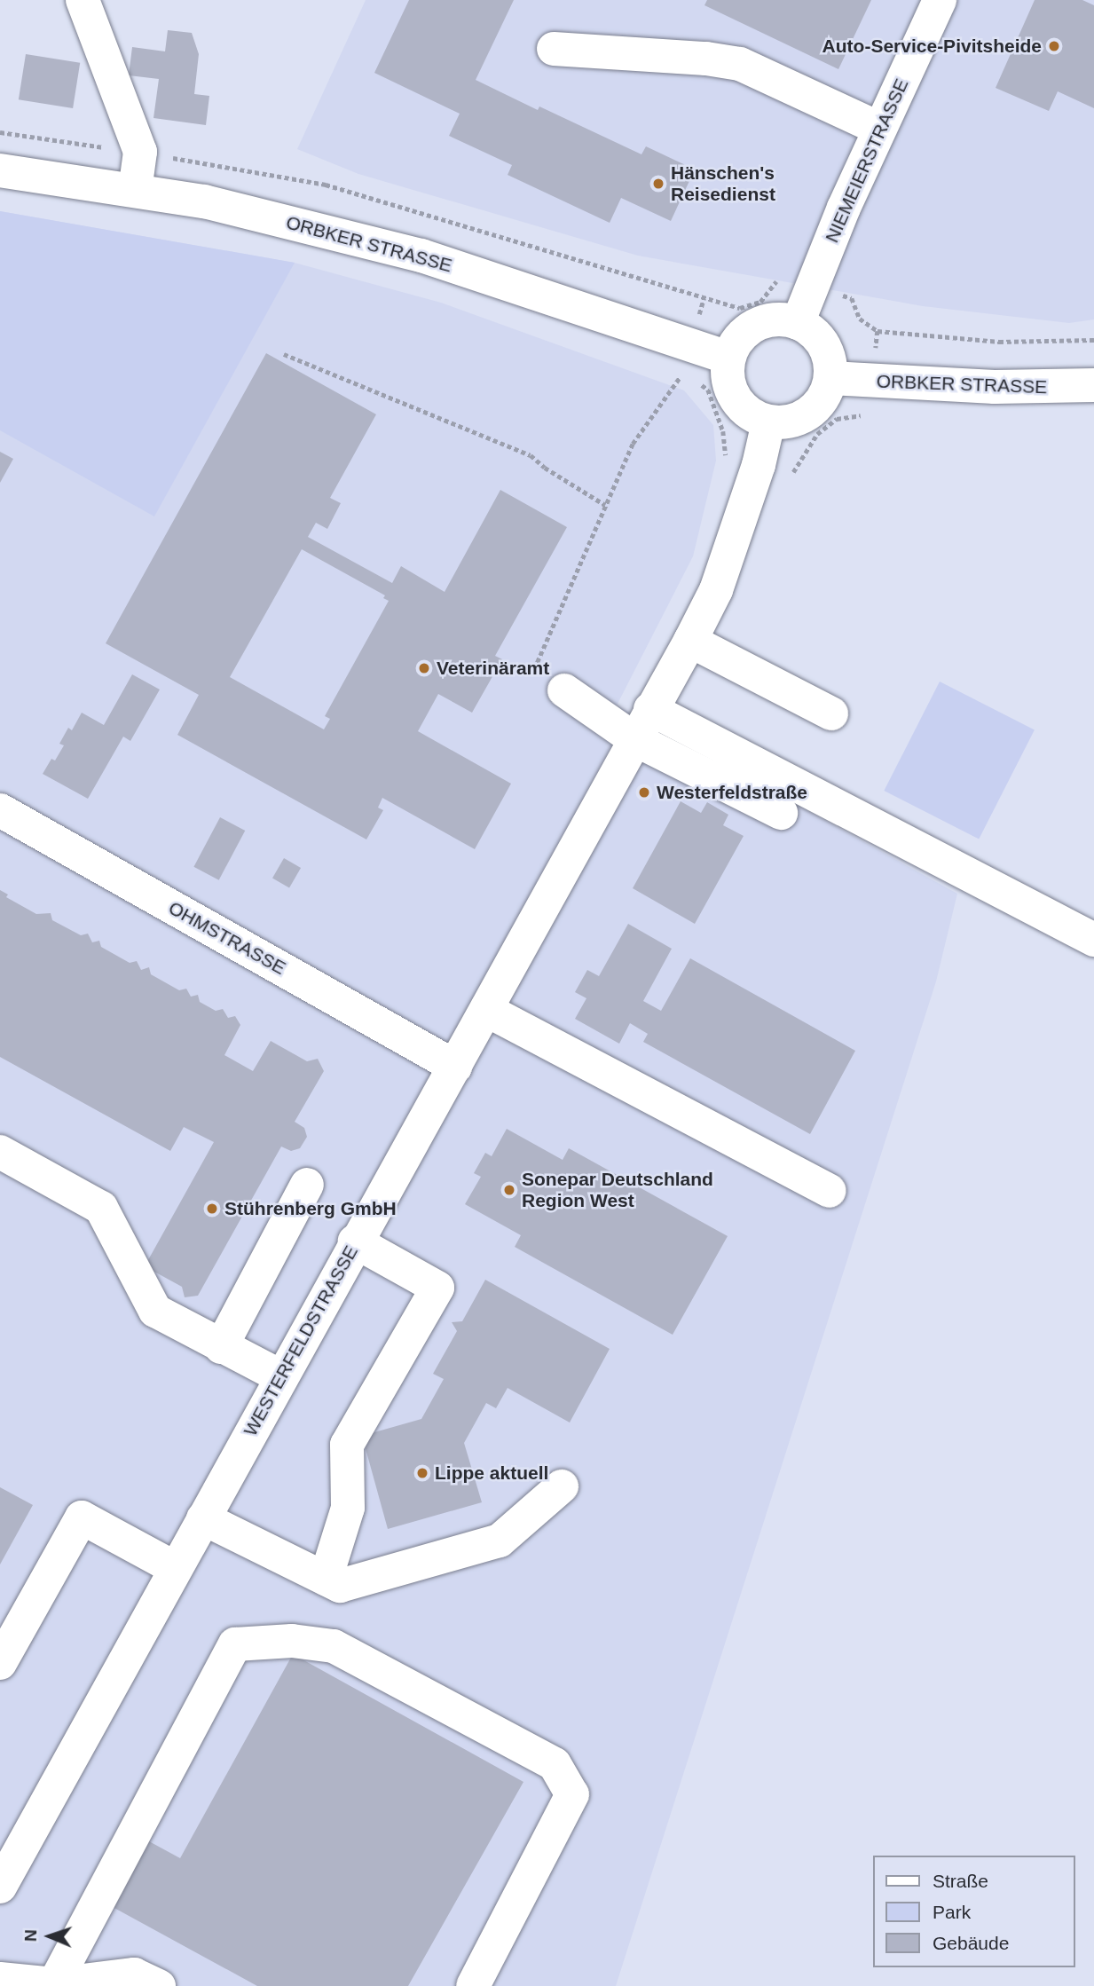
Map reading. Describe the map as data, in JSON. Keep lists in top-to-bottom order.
{
  "streets": {
    "street": [
      "NIEMEIERSTRASSE",
      "ORBKER STRASSE",
      "OHMSTRASSE",
      "WESTERFELDSTRASSE"
    ]
  },
  "crossings": [
    ["NIEMEIERSTRASSE", "ORBKER STRASSE"],
    ["NIEMEIERSTRASSE", "WESTERFELDSTRASSE"],
    ["ORBKER STRASSE", "WESTERFELDSTRASSE"],
    ["OHMSTRASSE", "WESTERFELDSTRASSE"]
  ],
  "places": [
    "Auto-Service-Pivitsheide",
    "Hänschen's Reisedienst",
    "Veterinäramt",
    "Westerfeldstraße",
    "Sonepar Deutschland Region West",
    "Stührenberg GmbH",
    "Lippe aktuell"
  ],
  "legend": ["Straße", "Park", "Gebäude"],
  "north": "left"
}
